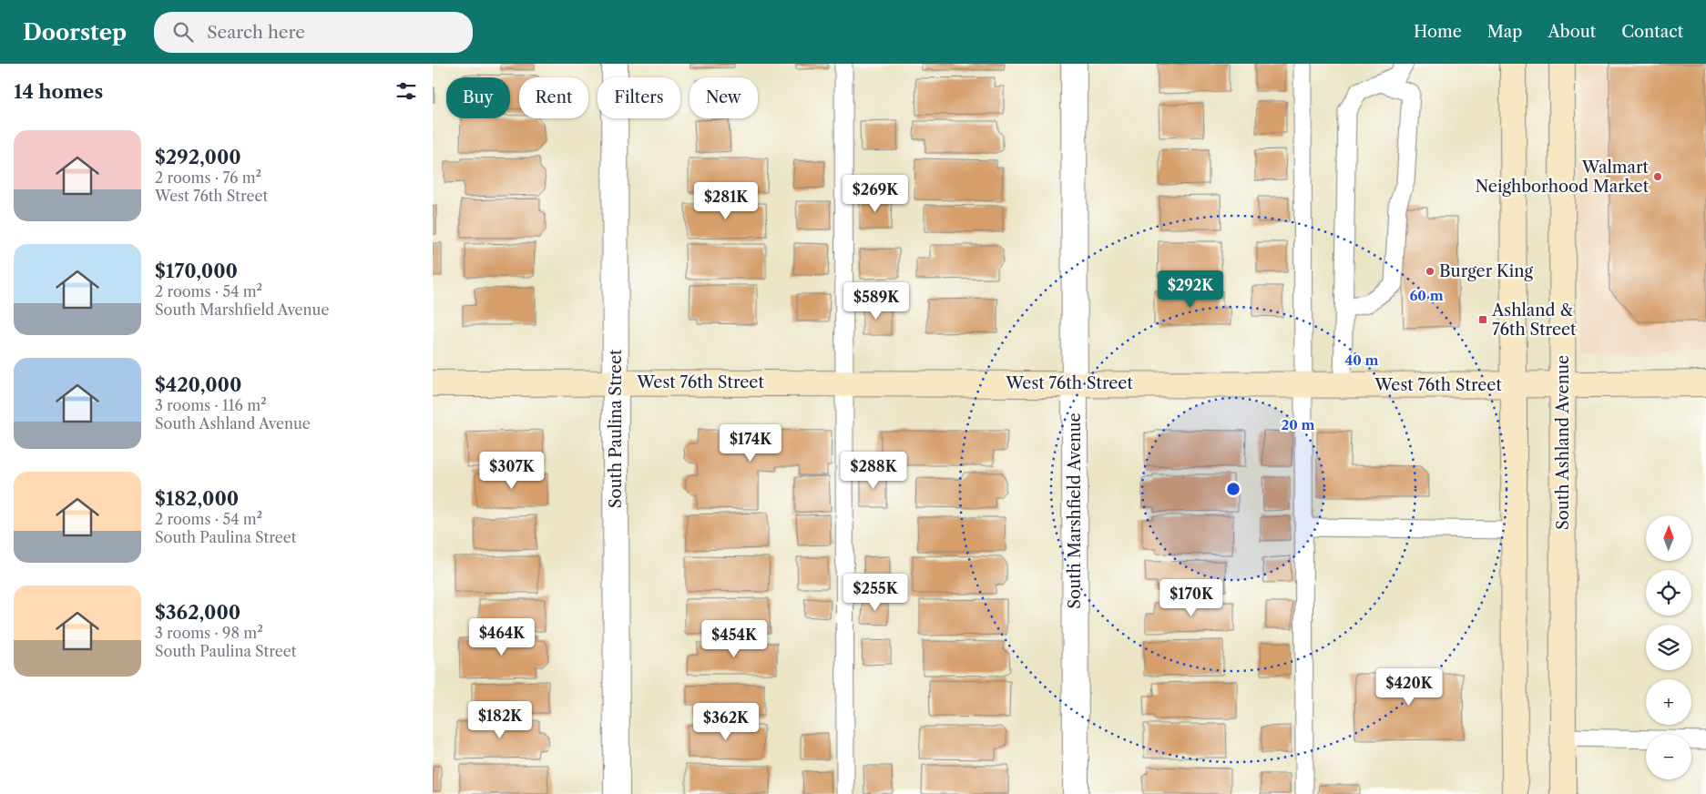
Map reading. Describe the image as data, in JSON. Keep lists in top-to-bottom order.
{
  "streets": {
    "main road": ["West 76th Street", "South Ashland Avenue"],
    "street": ["South Paulina Street", "South Marshfield Avenue"]
  },
  "crossings": [
    ["West 76th Street", "South Paulina Street"],
    ["West 76th Street", "South Ashland Avenue"],
    ["West 76th Street", "South Marshfield Avenue"]
  ],
  "places": {
    "other": ["Walmart Neighborhood Market", "Burger King"],
    "transit": ["Ashland & 76th Street"]
  },
  "north": "top",
  "page": {
    "header": "Doorstep",
    "search": "Search here",
    "nav": [
      "Home",
      "Map",
      "About",
      "Contact"
    ],
    "heading": "14 homes",
    "chip": [
      "Buy",
      "Rent",
      "Filters",
      "New"
    ],
    "list": [
      {
        "name": "$292,000",
        "note": "2 rooms · 76 m² · West 76th Street"
      },
      {
        "name": "$170,000",
        "note": "2 rooms · 54 m² · South Marshfield Avenue"
      },
      {
        "name": "$420,000",
        "note": "3 rooms · 116 m² · South Ashland Avenue"
      },
      {
        "name": "$182,000",
        "note": "2 rooms · 54 m² · South Paulina Street"
      },
      {
        "name": "$362,000",
        "note": "3 rooms · 98 m² · South Paulina Street"
      }
    ],
    "price": [
      "$269K",
      "$281K",
      "$292K",
      "$589K",
      "$174K",
      "$307K",
      "$288K",
      "$255K",
      "$170K",
      "$464K",
      "$454K",
      "$420K",
      "$182K",
      "$362K"
    ],
    "map_buttons": ["+", "−"]
  },
  "rings": ["60 m", "40 m", "20 m"]
}
